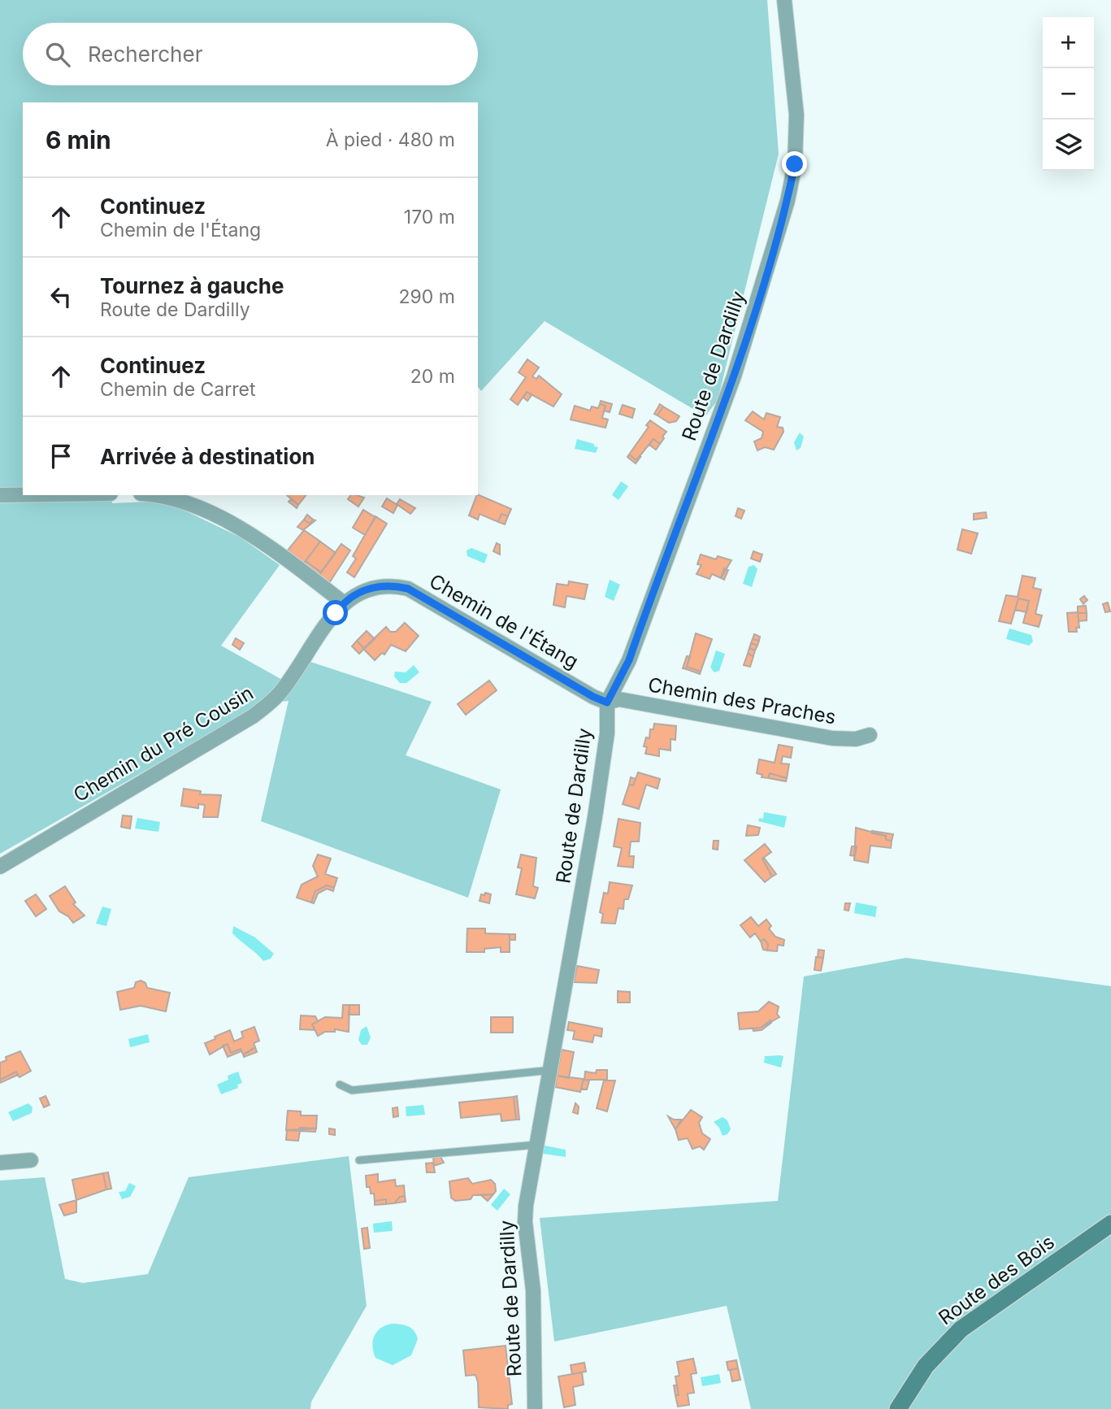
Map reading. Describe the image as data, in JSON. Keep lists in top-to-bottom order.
{
  "streets": {
    "street": [
      "Route de Dardilly",
      "Chemin de l'Étang",
      "Chemin des Praches",
      "Chemin du Pré Cousin",
      "Route des Bois"
    ]
  },
  "crossings": [
    ["Route de Dardilly", "Chemin de l'Étang"],
    ["Route de Dardilly", "Chemin des Praches"],
    ["Chemin de l'Étang", "Chemin des Praches"],
    ["Chemin de l'Étang", "Chemin du Pré Cousin"]
  ],
  "page": {
    "map_buttons": ["+", "−"],
    "search": "Rechercher",
    "heading": ["6 min", "À pied · 480 m"],
    "list": [
      ["Continuez", "Chemin de l'Étang", "170 m"],
      ["Tournez à gauche", "Route de Dardilly", "290 m"],
      ["Continuez", "Chemin de Carret", "20 m"],
      "Arrivée à destination"
    ]
  }
}
